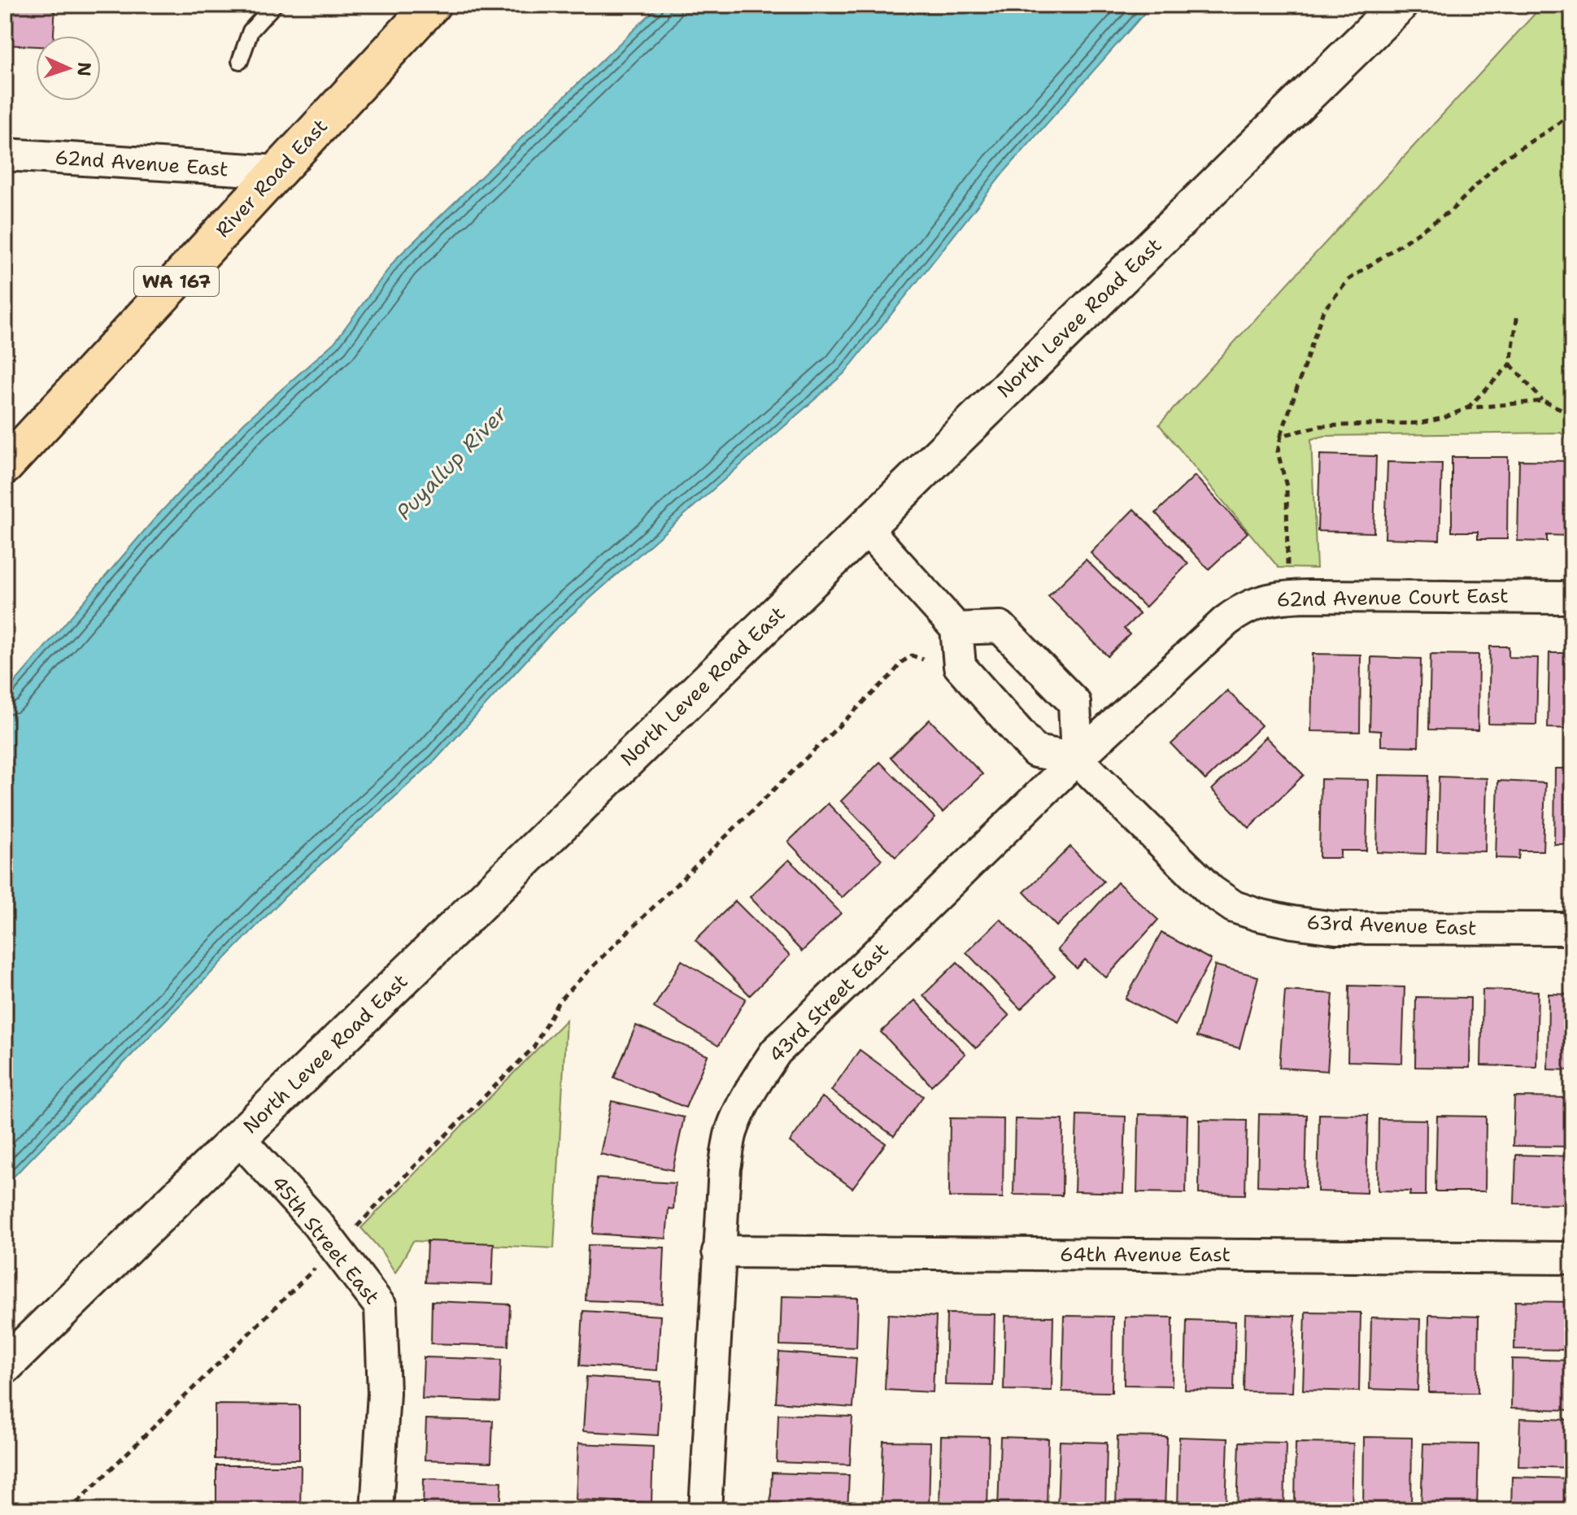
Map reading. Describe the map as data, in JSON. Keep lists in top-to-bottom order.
{
  "streets": {
    "main road": ["River Road East", "WA 167"],
    "street": [
      "62nd Avenue East",
      "North Levee Road East",
      "62nd Avenue Court East",
      "63rd Avenue East",
      "43rd Street East",
      "45th Street East",
      "64th Avenue East"
    ]
  },
  "crossings": [
    ["62nd Avenue East", "River Road East"],
    ["North Levee Road East", "45th Street East"],
    ["62nd Avenue Court East", "63rd Avenue East"],
    ["62nd Avenue Court East", "43rd Street East"],
    ["63rd Avenue East", "43rd Street East"],
    ["43rd Street East", "64th Avenue East"]
  ],
  "water": ["Puyallup River"],
  "north": "right"
}
